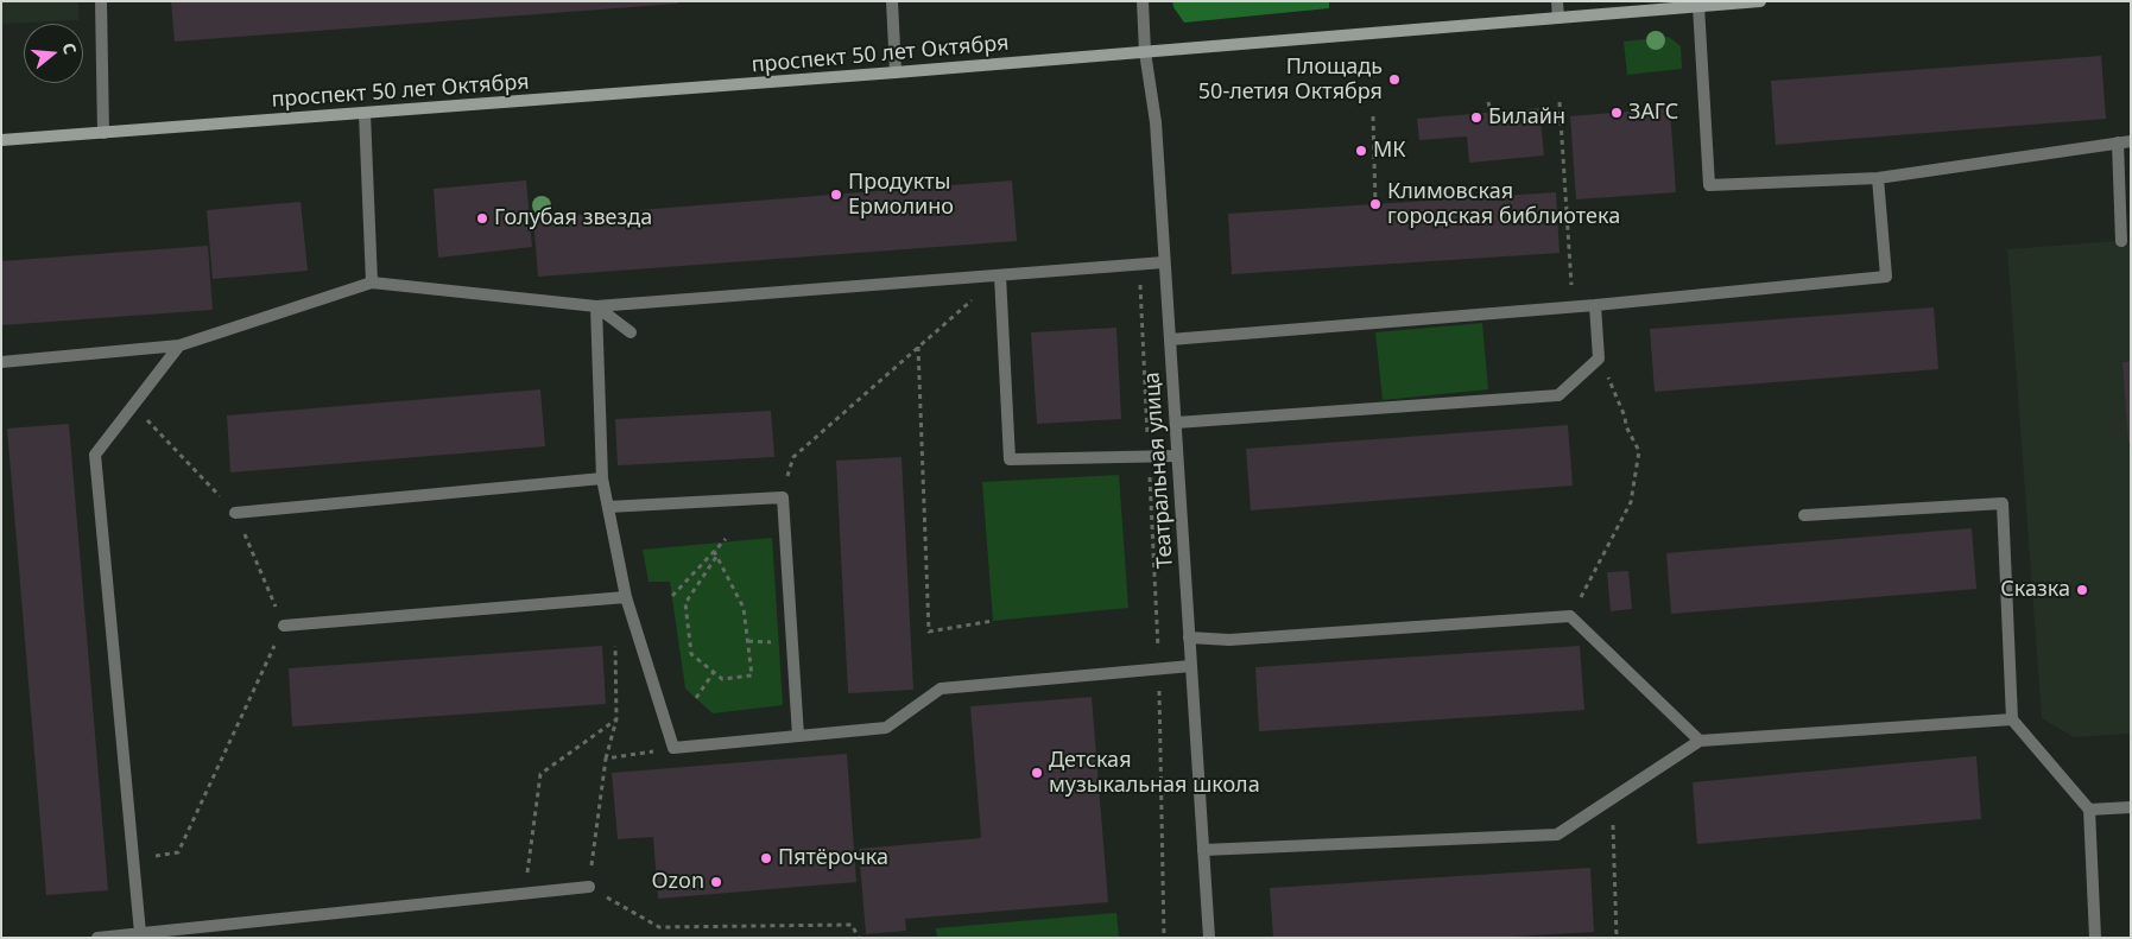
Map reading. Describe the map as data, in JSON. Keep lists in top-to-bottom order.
{
  "streets": {
    "main road": ["проспект 50 лет Октября"],
    "street": ["Театральная улица"]
  },
  "crossings": [
    ["проспект 50 лет Октября", "Театральная улица"]
  ],
  "places": [
    "Площадь 50-летия Октября",
    "ЗАГС",
    "Билайн",
    "МК",
    "Продукты Ермолино",
    "Климовская городская библиотека",
    "Голубая звезда",
    "Сказка",
    "Детская музыкальная школа",
    "Пятёрочка",
    "Ozon"
  ],
  "north": "right"
}
